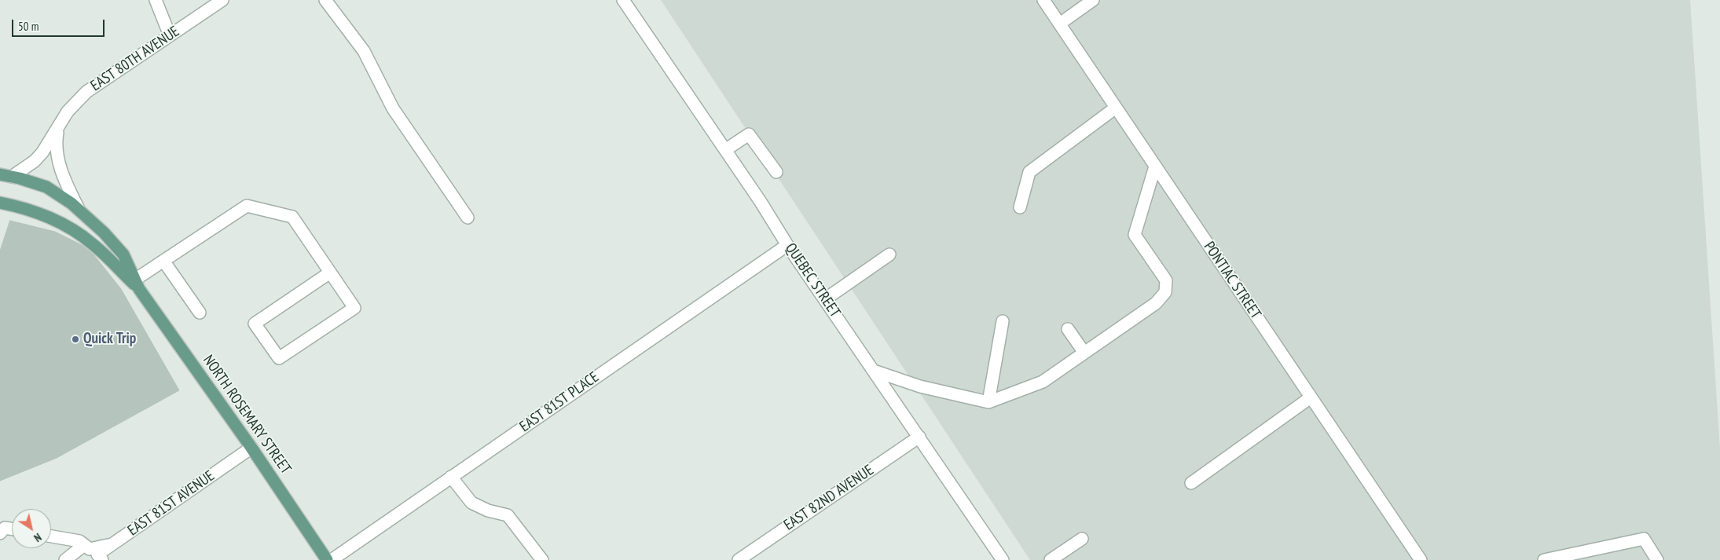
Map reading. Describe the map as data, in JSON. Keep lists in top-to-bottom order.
{
  "streets": {
    "main road": ["NORTH ROSEMARY STREET"],
    "street": [
      "EAST 80TH AVENUE",
      "QUEBEC STREET",
      "PONTIAC STREET",
      "EAST 81ST PLACE",
      "EAST 82ND AVENUE",
      "EAST 81ST AVENUE"
    ]
  },
  "crossings": [
    ["EAST 80TH AVENUE", "NORTH ROSEMARY STREET"],
    ["QUEBEC STREET", "EAST 81ST PLACE"],
    ["QUEBEC STREET", "EAST 82ND AVENUE"],
    ["NORTH ROSEMARY STREET", "EAST 81ST AVENUE"]
  ],
  "places": ["Quick Trip"],
  "scale_bar": "50 m",
  "north": "bottom right"
}
